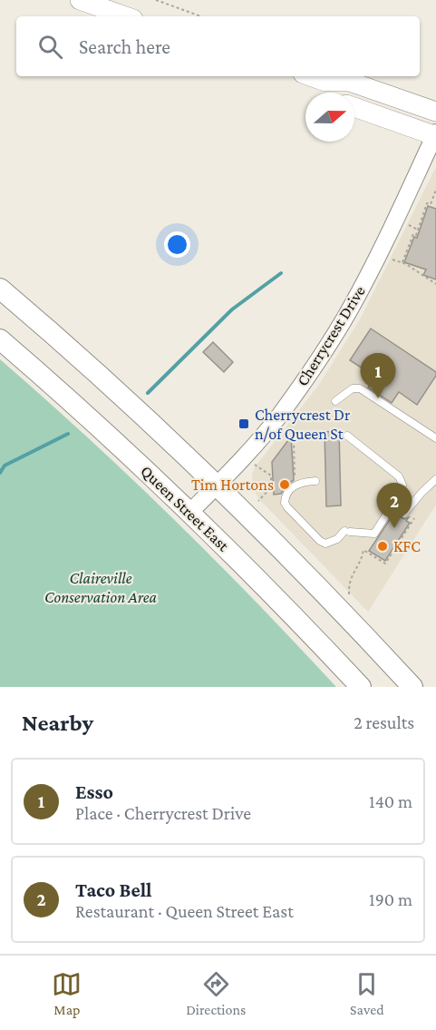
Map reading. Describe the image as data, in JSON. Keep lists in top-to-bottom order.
{
  "streets": {
    "main road": ["Queen Street East"],
    "street": ["Cherrycrest Drive"]
  },
  "crossings": [
    ["Cherrycrest Drive", "Queen Street East"]
  ],
  "parks": ["Claireville Conservation Area"],
  "places": {
    "transit": ["Cherrycrest Dr n/of Queen St"],
    "other": ["Tim Hortons", "KFC"]
  },
  "north": "right",
  "page": {
    "search": "Search here",
    "pins": ["1", "2"],
    "heading": ["Nearby", "2 results"],
    "list": [
      {
        "mark": "1",
        "name": "Esso",
        "note": "Place · Cherrycrest Drive",
        "value": "140 m"
      },
      {
        "mark": "2",
        "name": "Taco Bell",
        "note": "Restaurant · Queen Street East",
        "value": "190 m"
      }
    ],
    "nav": ["Map", "Directions", "Saved"]
  }
}
